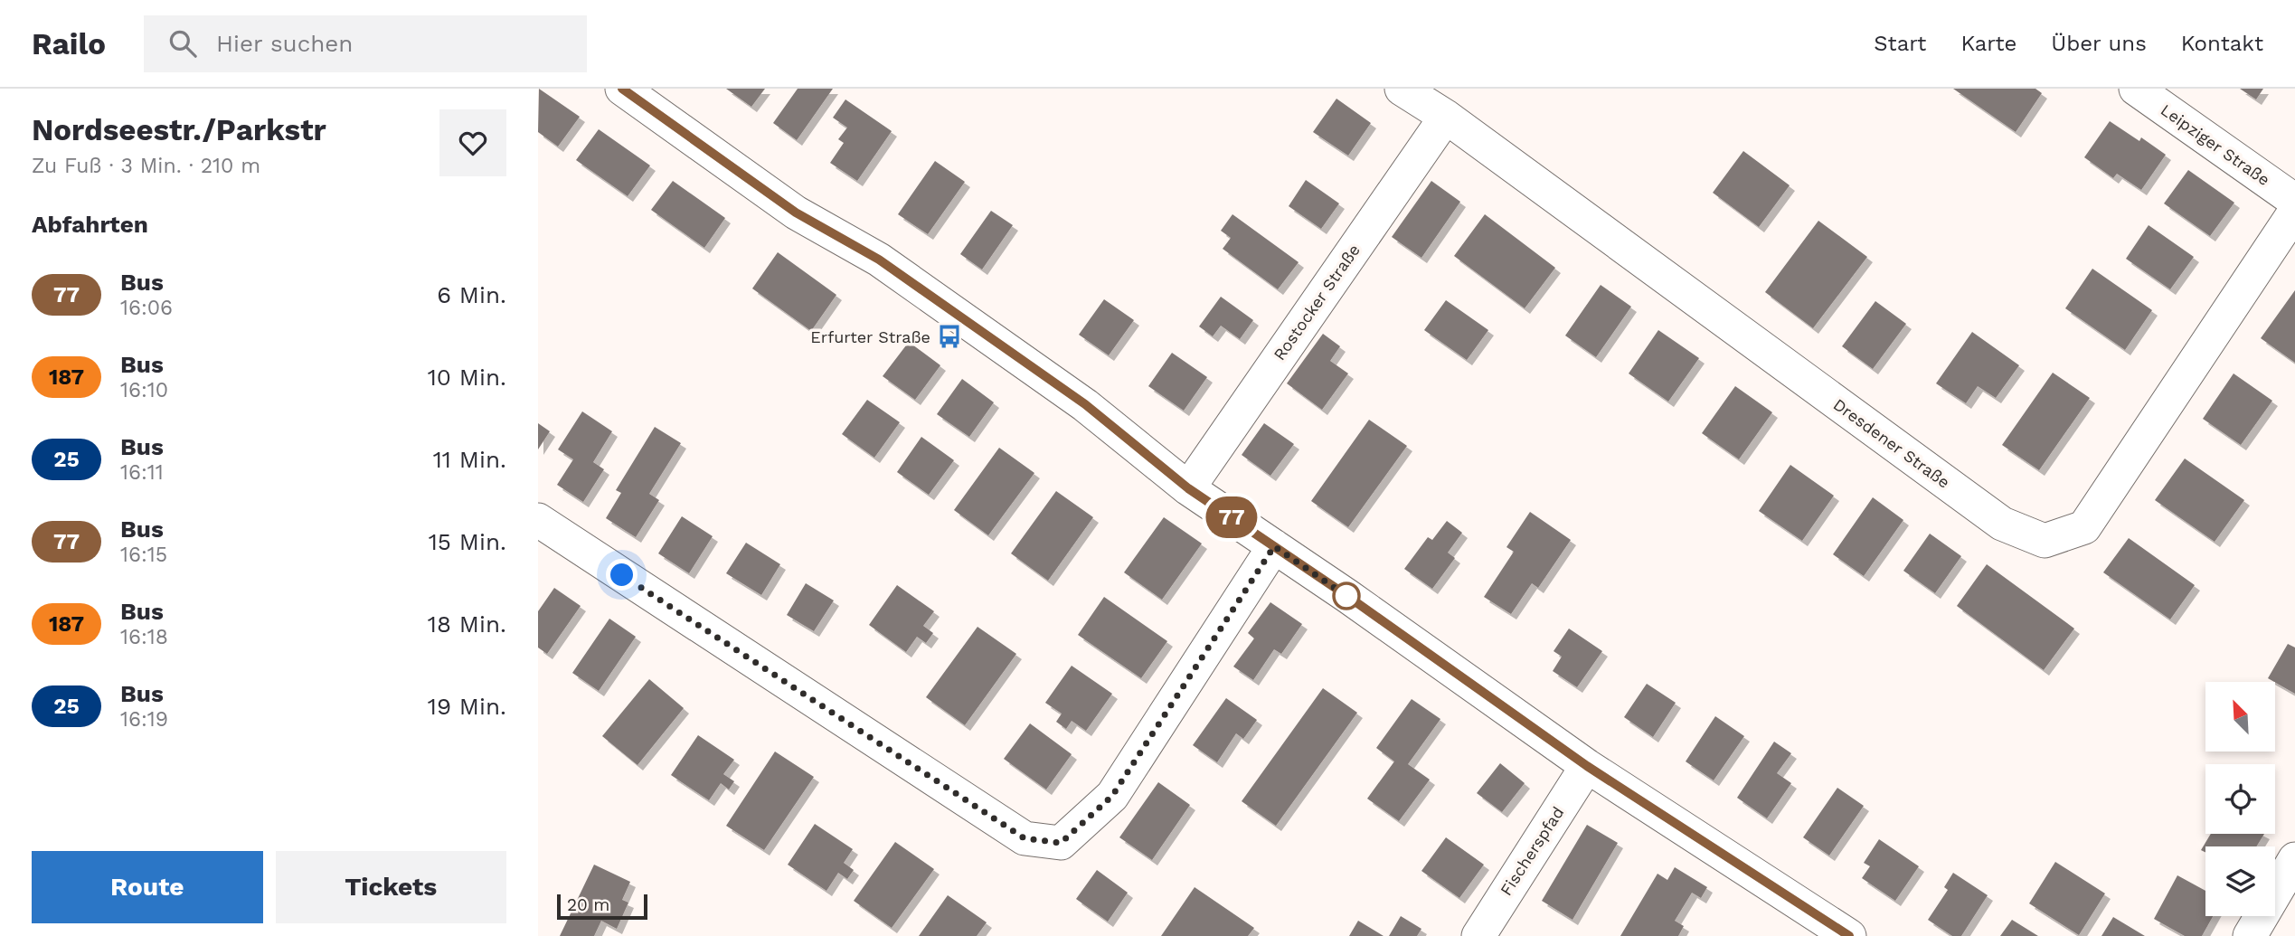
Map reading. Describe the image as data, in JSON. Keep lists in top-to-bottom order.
{
  "streets": {
    "street": [
      "Leipziger Straße",
      "Rostocker Straße",
      "Dresdener Straße",
      "Fischerspfad"
    ]
  },
  "crossings": [
    ["Rostocker Straße", "Dresdener Straße"]
  ],
  "places": {
    "bus stop": ["Erfurter Straße"]
  },
  "lines": ["bus line 77"],
  "scale_bar": "20 m",
  "north": "top left",
  "page": {
    "header": "Railo",
    "search": "Hier suchen",
    "nav": [
      "Start",
      "Karte",
      "Über uns",
      "Kontakt"
    ],
    "heading": [
      ["Nordseestr./Parkstr", "Zu Fuß · 3 Min. · 210 m"],
      "Abfahrten"
    ],
    "on_map": "77",
    "list": [
      {
        "mark": "77",
        "name": "Bus",
        "note": "16:06",
        "value": "6 Min."
      },
      {
        "mark": "187",
        "name": "Bus",
        "note": "16:10",
        "value": "10 Min."
      },
      {
        "mark": "25",
        "name": "Bus",
        "note": "16:11",
        "value": "11 Min."
      },
      {
        "mark": "77",
        "name": "Bus",
        "note": "16:15",
        "value": "15 Min."
      },
      {
        "mark": "187",
        "name": "Bus",
        "note": "16:18",
        "value": "18 Min."
      },
      {
        "mark": "25",
        "name": "Bus",
        "note": "16:19",
        "value": "19 Min."
      }
    ],
    "buttons": ["Route", "Tickets"],
    "scale": "20 m"
  }
}
